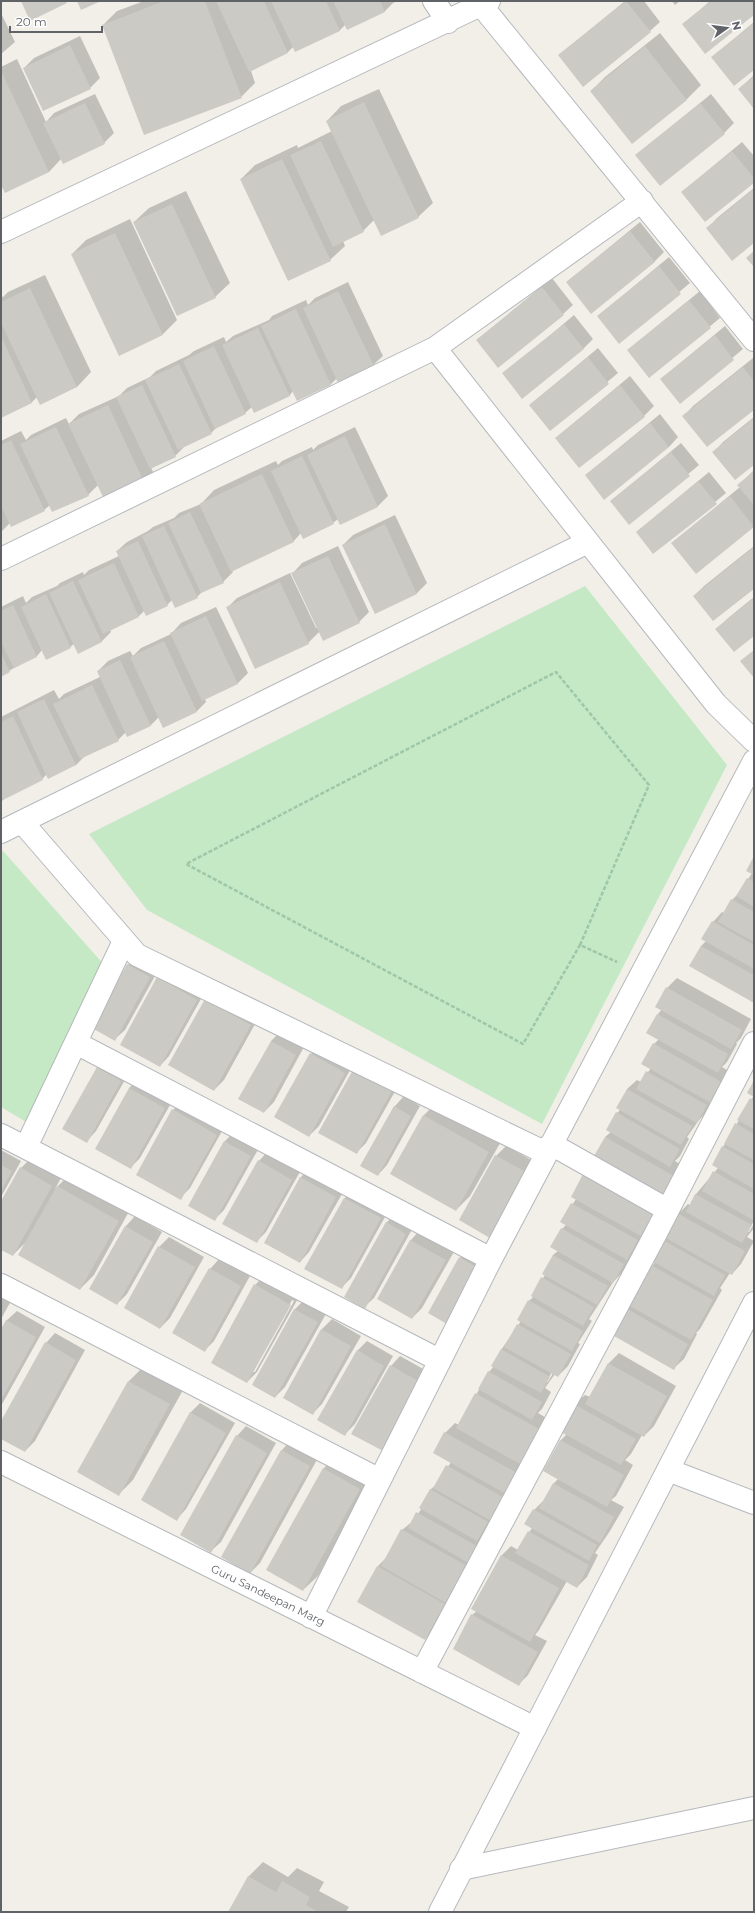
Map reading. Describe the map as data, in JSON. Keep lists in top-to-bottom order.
{
  "streets": {
    "street": ["Guru Sandeepan Marg"]
  },
  "scale_bar": "20 m",
  "north": "right"
}
